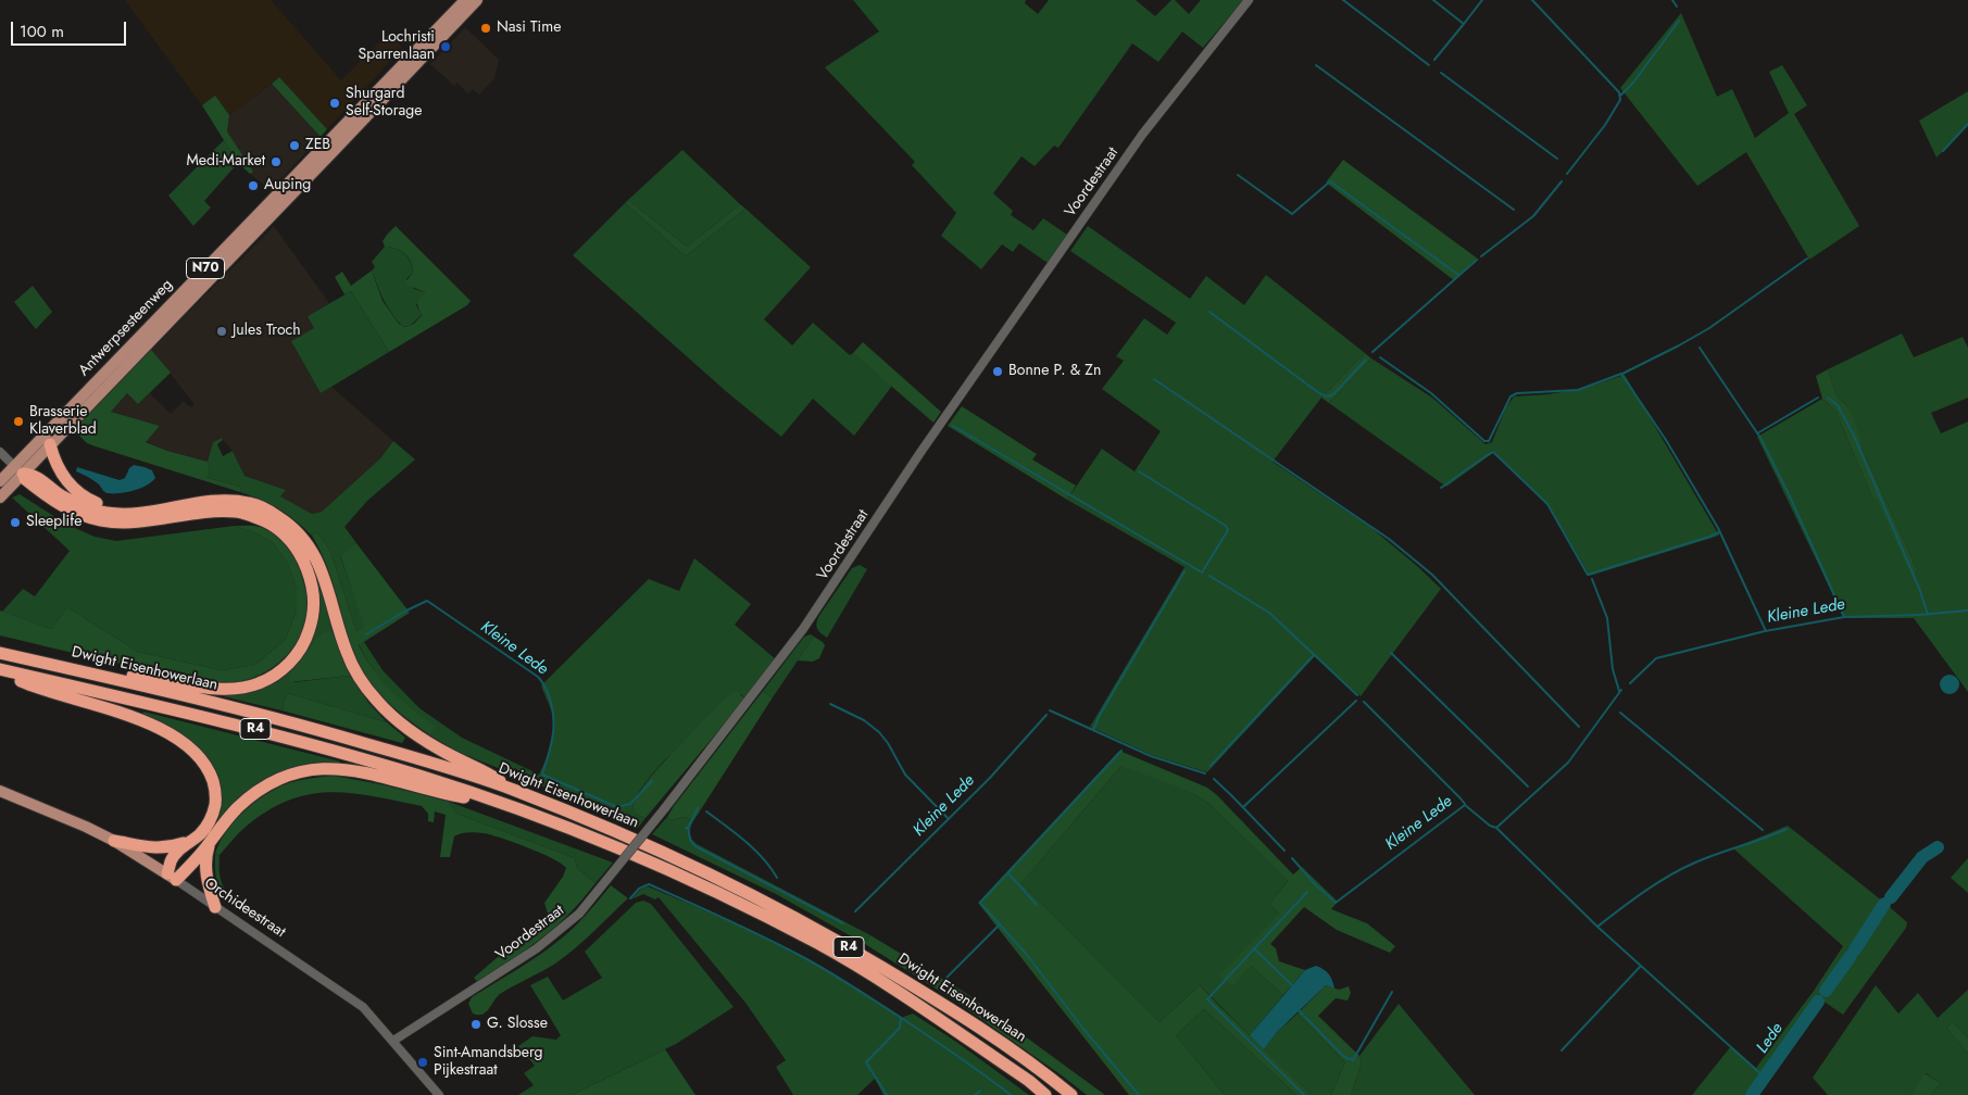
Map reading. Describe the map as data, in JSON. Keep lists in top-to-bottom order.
{
  "streets": {
    "highway": ["Dwight Eisenhowerlaan", "R4"],
    "main road": ["N70", "Antwerpsesteenweg", "Orchideestraat"],
    "street": ["Voordestraat"]
  },
  "crossings": [
    ["Voordestraat", "Orchideestraat"]
  ],
  "water": ["Kleine Lede", "Lede"],
  "places": [
    "Nasi Time",
    "Lochristi Sparrenlaan",
    "Shurgard Self-Storage",
    "ZEB",
    "Medi-Market",
    "Auping",
    "Jules Troch",
    "Bonne P. & Zn",
    "Brasserie Klaverblad",
    "Sleeplife",
    "G. Slosse",
    "Sint-Amandsberg Pijkestraat"
  ],
  "scale_bar": "100 m"
}
